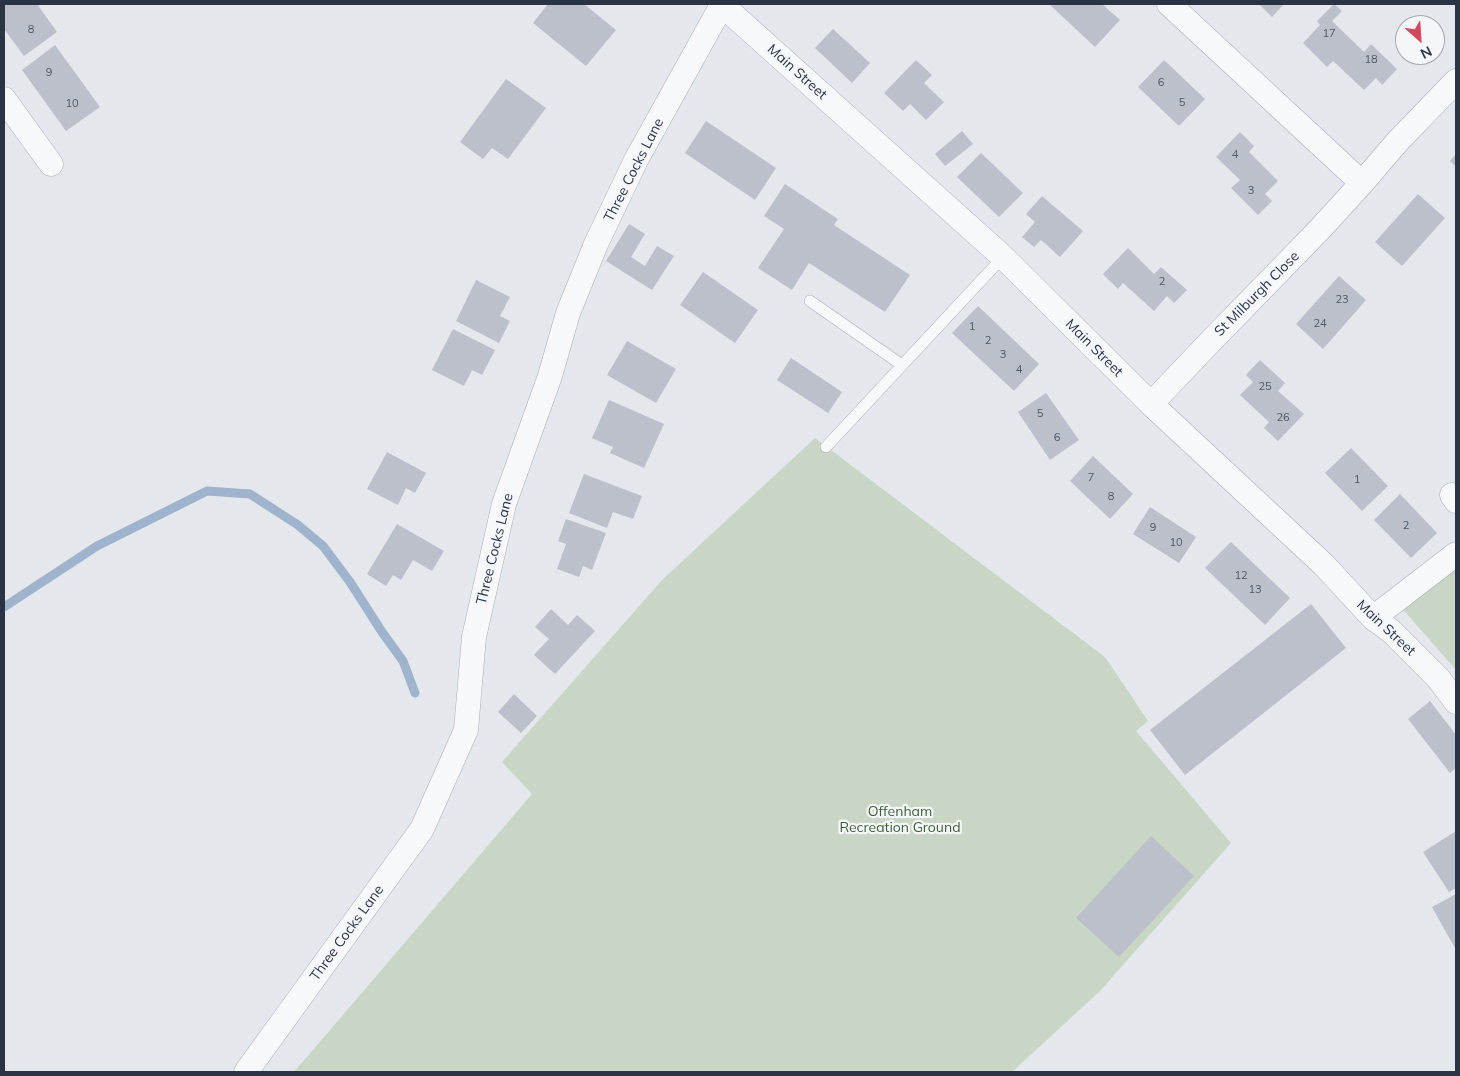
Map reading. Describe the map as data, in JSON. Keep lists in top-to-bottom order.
{
  "streets": {
    "street": ["Main Street", "Three Cocks Lane", "St Milburgh Close"]
  },
  "crossings": [
    ["Main Street", "Three Cocks Lane"],
    ["Main Street", "St Milburgh Close"]
  ],
  "parks": ["Offenham Recreation Ground"],
  "house_numbers": [
    "8",
    "17",
    "18",
    "9",
    "6",
    "5",
    "10",
    "4",
    "3",
    "2",
    "23",
    "24",
    "1",
    "2",
    "3",
    "4",
    "25",
    "5",
    "26",
    "6",
    "7",
    "1",
    "8",
    "2",
    "9",
    "10",
    "12",
    "13"
  ],
  "north": "bottom right"
}
